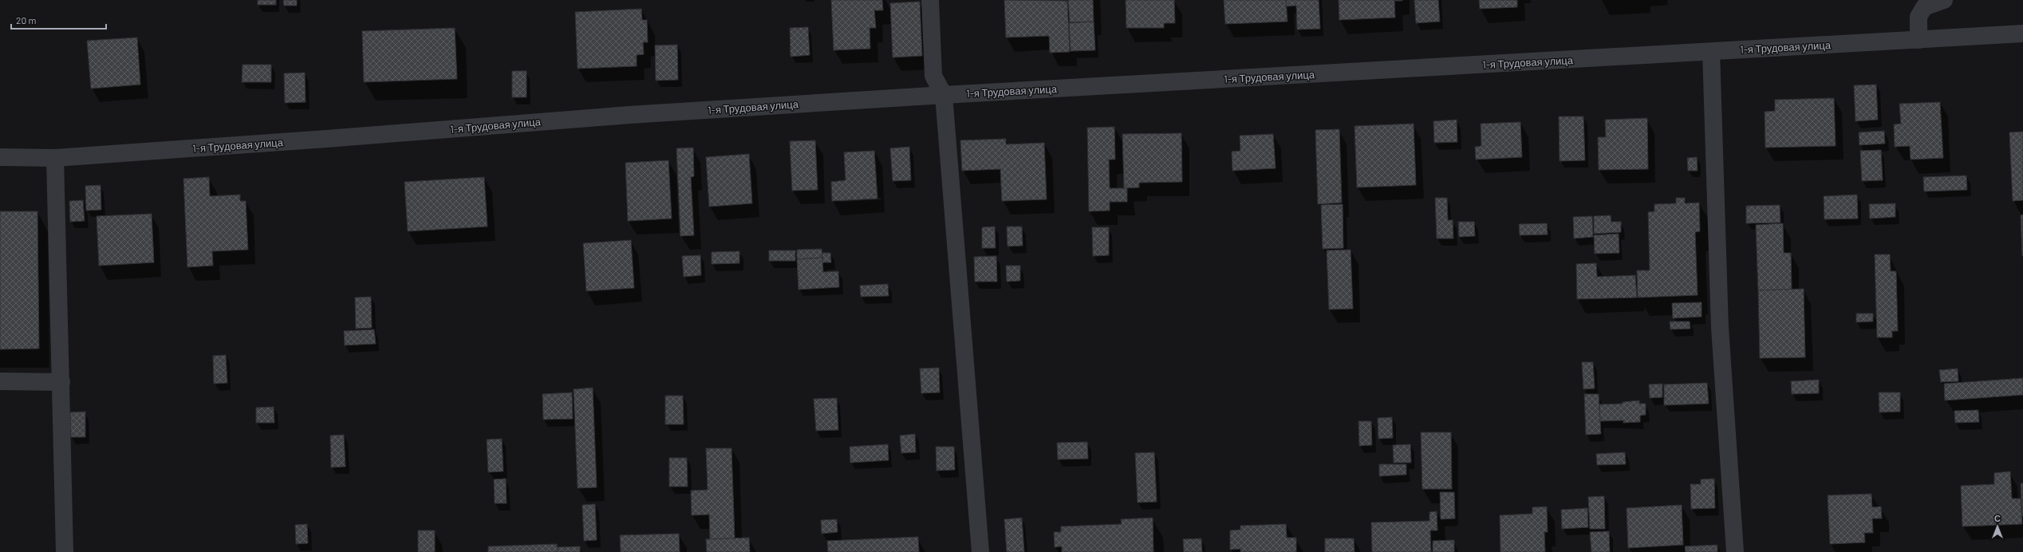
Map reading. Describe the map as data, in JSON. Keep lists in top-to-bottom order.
{
  "streets": {
    "street": ["1-я Трудовая улица"]
  },
  "scale_bar": "20 m",
  "north": "top"
}
